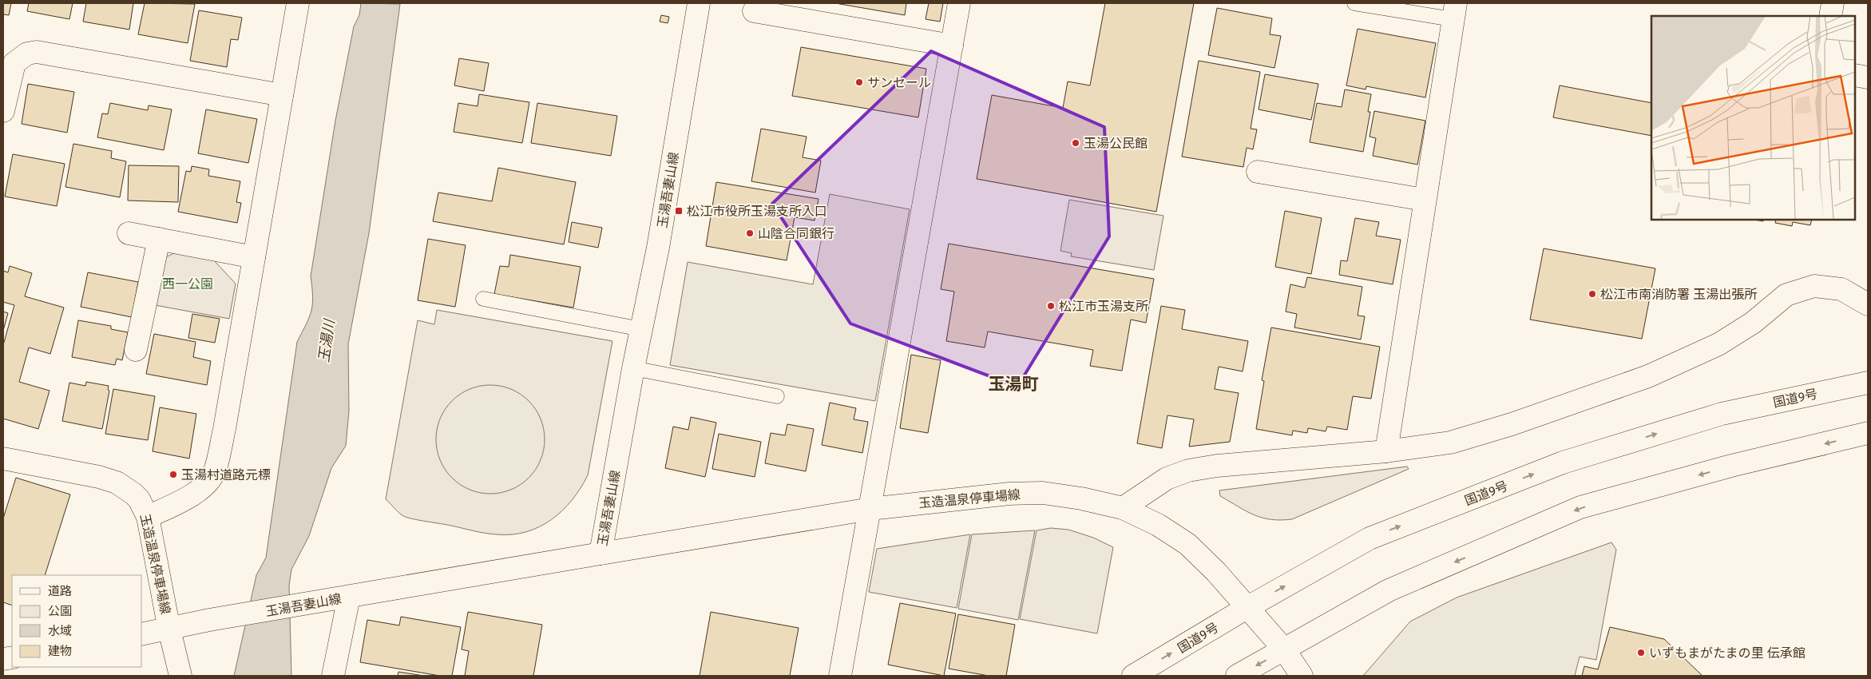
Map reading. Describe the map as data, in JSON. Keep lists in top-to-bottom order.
{
  "streets": {
    "main road": ["玉湯吾妻山線", "国道9号", "玉造温泉停車場線"]
  },
  "crossings": [
    ["玉湯吾妻山線", "玉造温泉停車場線"],
    ["国道9号", "玉造温泉停車場線"]
  ],
  "districts": ["玉湯町"],
  "water": ["玉湯川"],
  "parks": ["西一公園"],
  "places": {
    "other": [
      "サンセール",
      "玉湯公民館",
      "山陰合同銀行",
      "松江市南消防署 玉湯出張所",
      "松江市玉湯支所",
      "玉湯村道路元標",
      "いずもまがたまの里 伝承館"
    ],
    "transit": ["松江市役所玉湯支所入口"]
  },
  "legend": [
    "道路",
    "公園",
    "水域",
    "建物"
  ]
}
